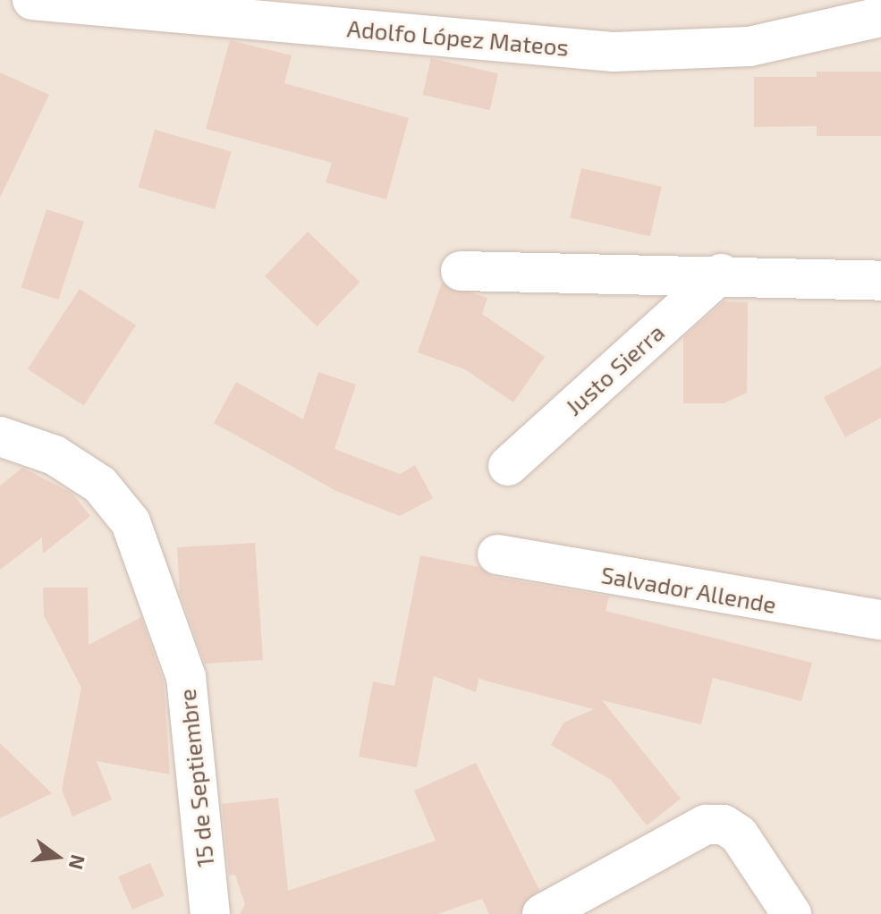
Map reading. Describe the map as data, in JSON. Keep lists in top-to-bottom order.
{
  "streets": {
    "street": [
      "Adolfo López Mateos",
      "Justo Sierra",
      "Salvador Allende",
      "15 de Septiembre"
    ]
  },
  "north": "right"
}
